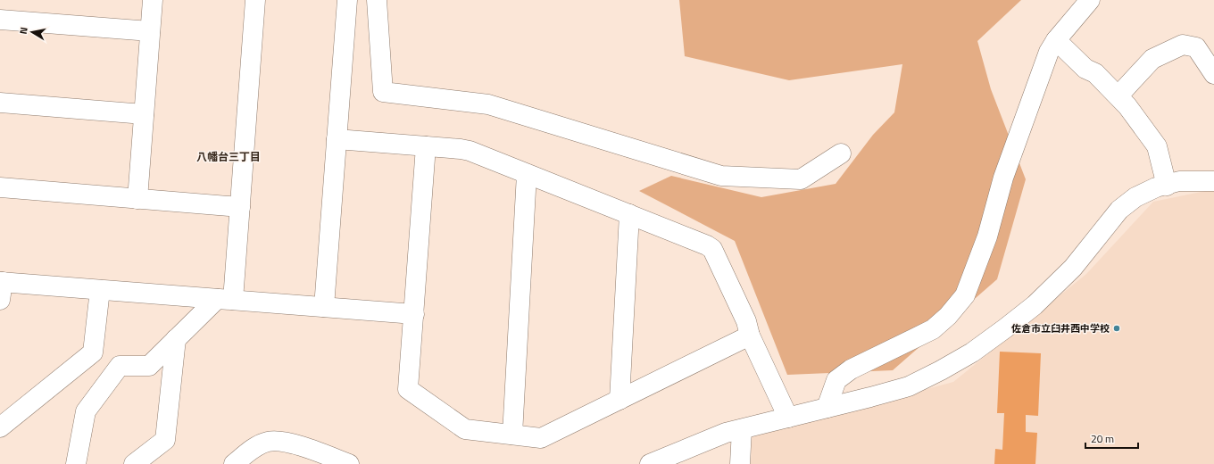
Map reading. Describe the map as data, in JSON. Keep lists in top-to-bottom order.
{
  "districts": ["八幡台三丁目"],
  "places": ["佐倉市立臼井西中学校"],
  "scale_bar": "20 m",
  "north": "left"
}
